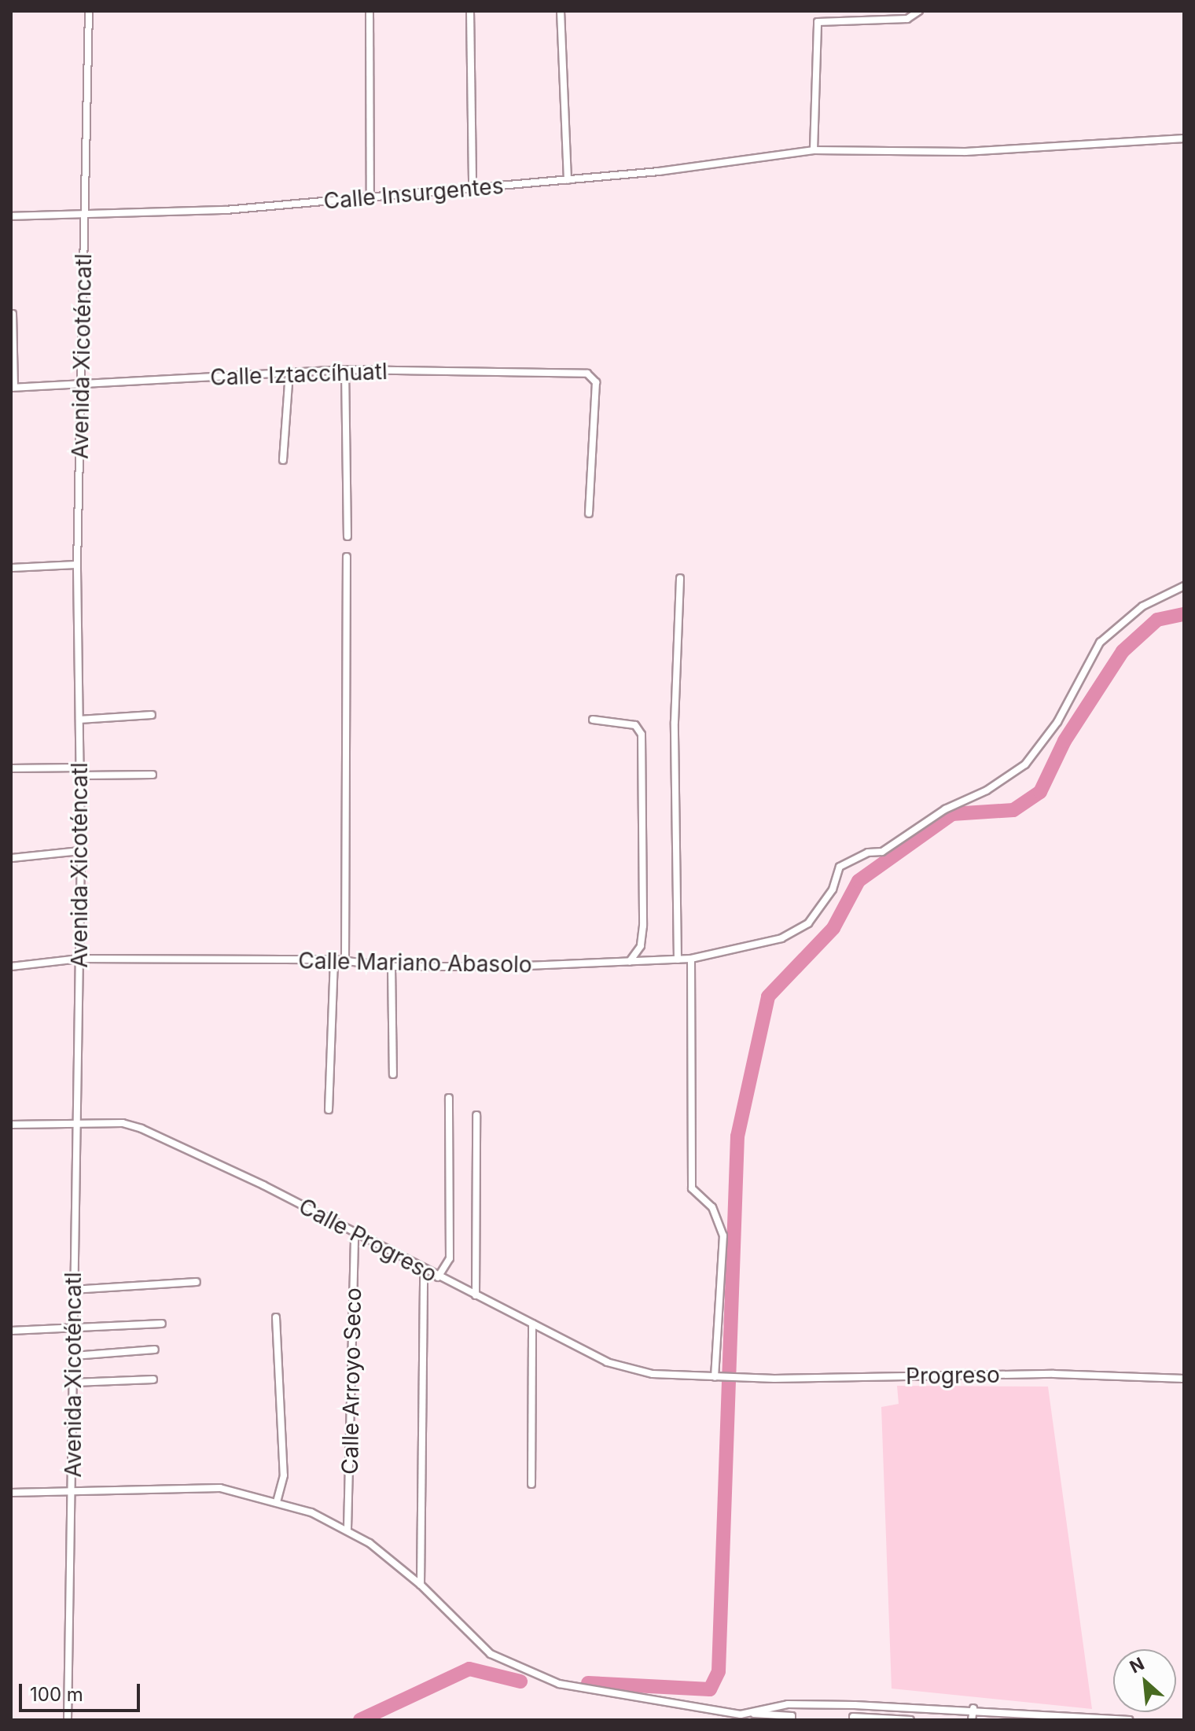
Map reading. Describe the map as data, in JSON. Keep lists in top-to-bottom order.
{
  "streets": {
    "street": [
      "Calle Insurgentes",
      "Avenida Xicoténcatl",
      "Calle Iztaccíhuatl",
      "Calle Mariano Abasolo",
      "Calle Progreso",
      "Progreso",
      "Calle Arroyo Seco"
    ]
  },
  "crossings": [
    ["Calle Insurgentes", "Avenida Xicoténcatl"],
    ["Avenida Xicoténcatl", "Calle Iztaccíhuatl"],
    ["Avenida Xicoténcatl", "Calle Mariano Abasolo"],
    ["Avenida Xicoténcatl", "Calle Progreso"],
    ["Calle Progreso", "Progreso"],
    ["Calle Progreso", "Calle Arroyo Seco"]
  ],
  "scale_bar": "100 m",
  "north": "top left"
}
